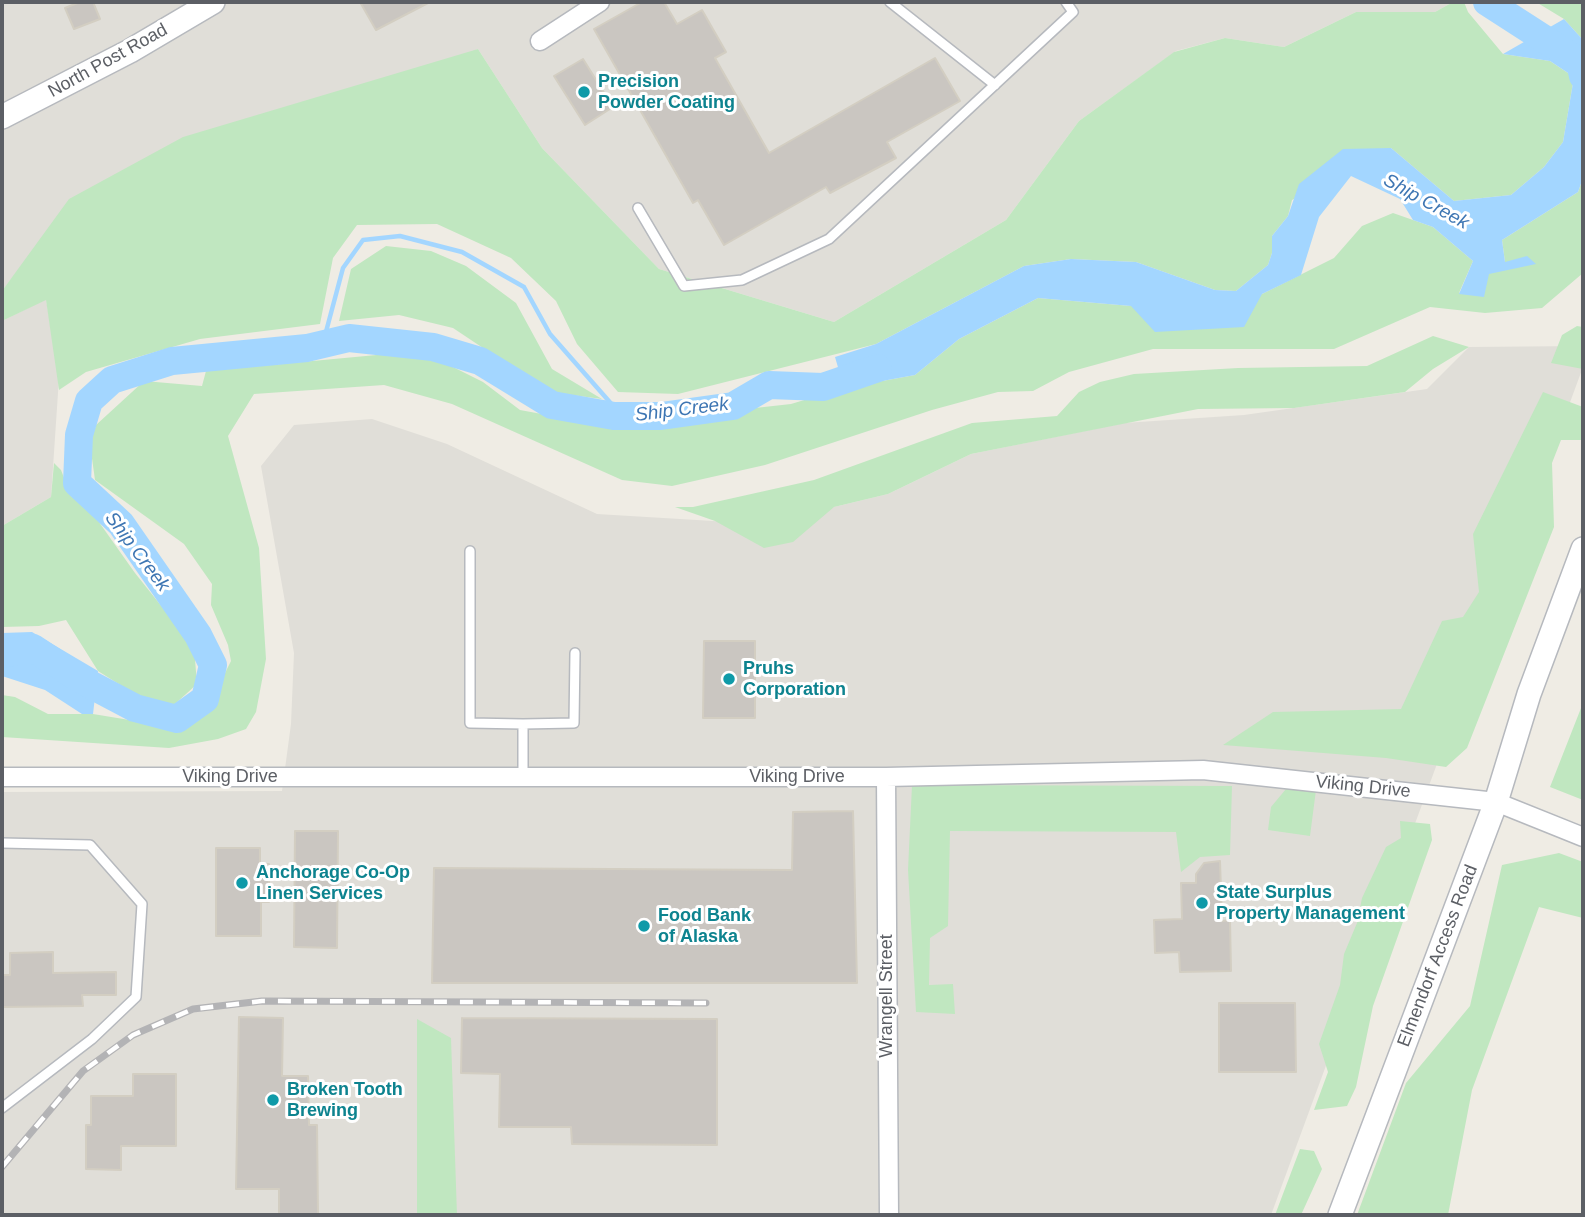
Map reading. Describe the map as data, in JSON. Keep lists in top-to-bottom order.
{
  "streets": {
    "street": [
      "North Post Road",
      "Viking Drive",
      "Elmendorf Access Road",
      "Wrangell Street"
    ]
  },
  "crossings": [
    ["Viking Drive", "Elmendorf Access Road"],
    ["Viking Drive", "Wrangell Street"]
  ],
  "water": ["Ship Creek"],
  "places": [
    "Precision Powder Coating",
    "Pruhs Corporation",
    "Anchorage Co-Op Linen Services",
    "State Surplus Property Management",
    "Food Bank of Alaska",
    "Broken Tooth Brewing"
  ]
}
